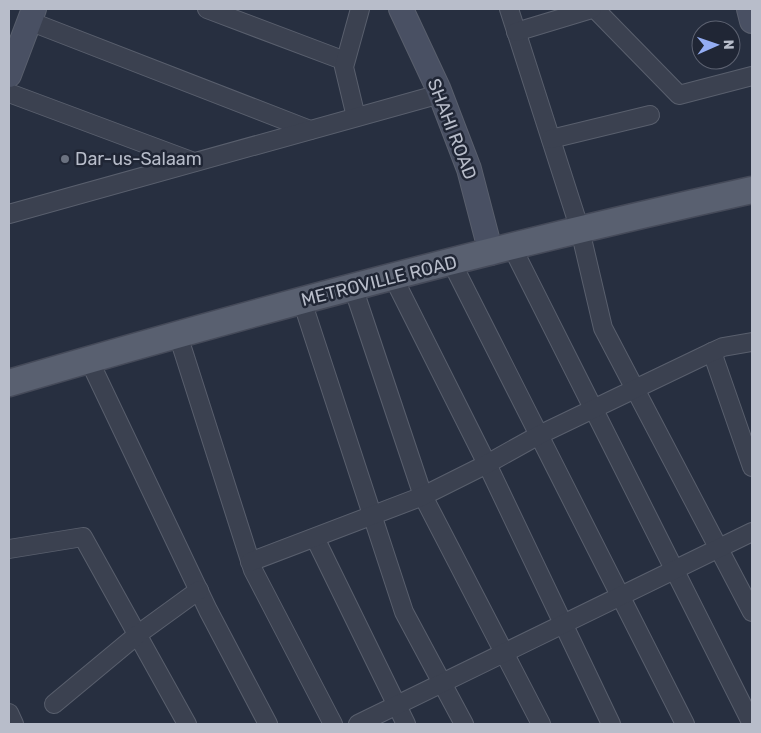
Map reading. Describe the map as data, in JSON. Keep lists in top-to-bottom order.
{
  "streets": {
    "main road": ["METROVILLE ROAD"],
    "street": ["SHAHI ROAD"]
  },
  "crossings": [
    ["SHAHI ROAD", "METROVILLE ROAD"]
  ],
  "places": ["Dar-us-Salaam"],
  "north": "right"
}
